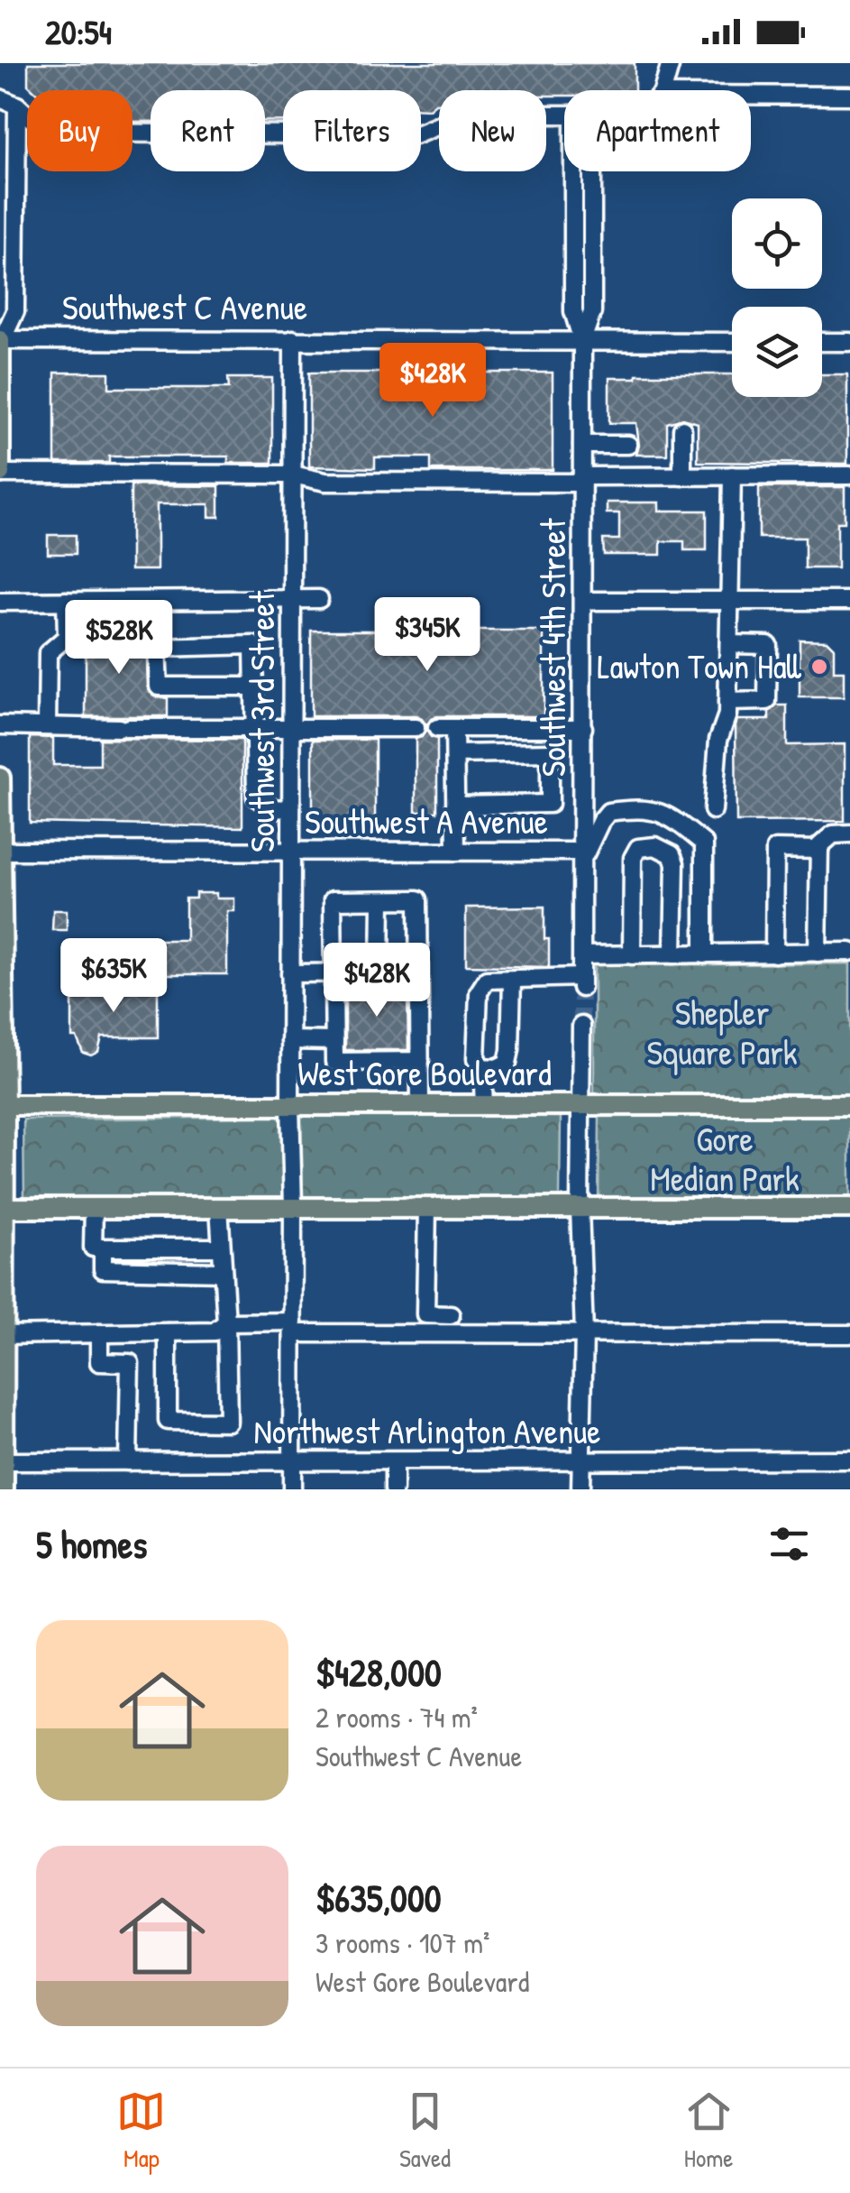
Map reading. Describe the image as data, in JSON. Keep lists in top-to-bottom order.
{
  "streets": {
    "main road": ["West Gore Boulevard"],
    "street": [
      "Southwest C Avenue",
      "Southwest 4th Street",
      "Southwest 3rd Street",
      "Southwest A Avenue",
      "Northwest Arlington Avenue"
    ]
  },
  "crossings": [
    ["Southwest C Avenue", "Southwest 4th Street"],
    ["Southwest C Avenue", "Southwest 3rd Street"],
    ["Southwest 4th Street", "Southwest A Avenue"],
    ["Southwest 3rd Street", "Southwest A Avenue"],
    ["Southwest 3rd Street", "West Gore Boulevard"],
    ["Southwest 3rd Street", "Northwest Arlington Avenue"]
  ],
  "parks": ["Shepler Square Park", "Gore Median Park"],
  "places": ["Lawton Town Hall"],
  "page": {
    "status": "20:54",
    "chip": [
      "Buy",
      "Rent",
      "Filters",
      "New",
      "Apartment"
    ],
    "price": [
      "$428K",
      "$345K",
      "$528K",
      "$635K",
      "$428K"
    ],
    "heading": "5 homes",
    "list": [
      {
        "name": "$428,000",
        "note": "2 rooms · 74 m² · Southwest C Avenue"
      },
      {
        "name": "$635,000",
        "note": "3 rooms · 107 m² · West Gore Boulevard"
      }
    ],
    "tabs": ["Map", "Saved", "Home"]
  }
}
